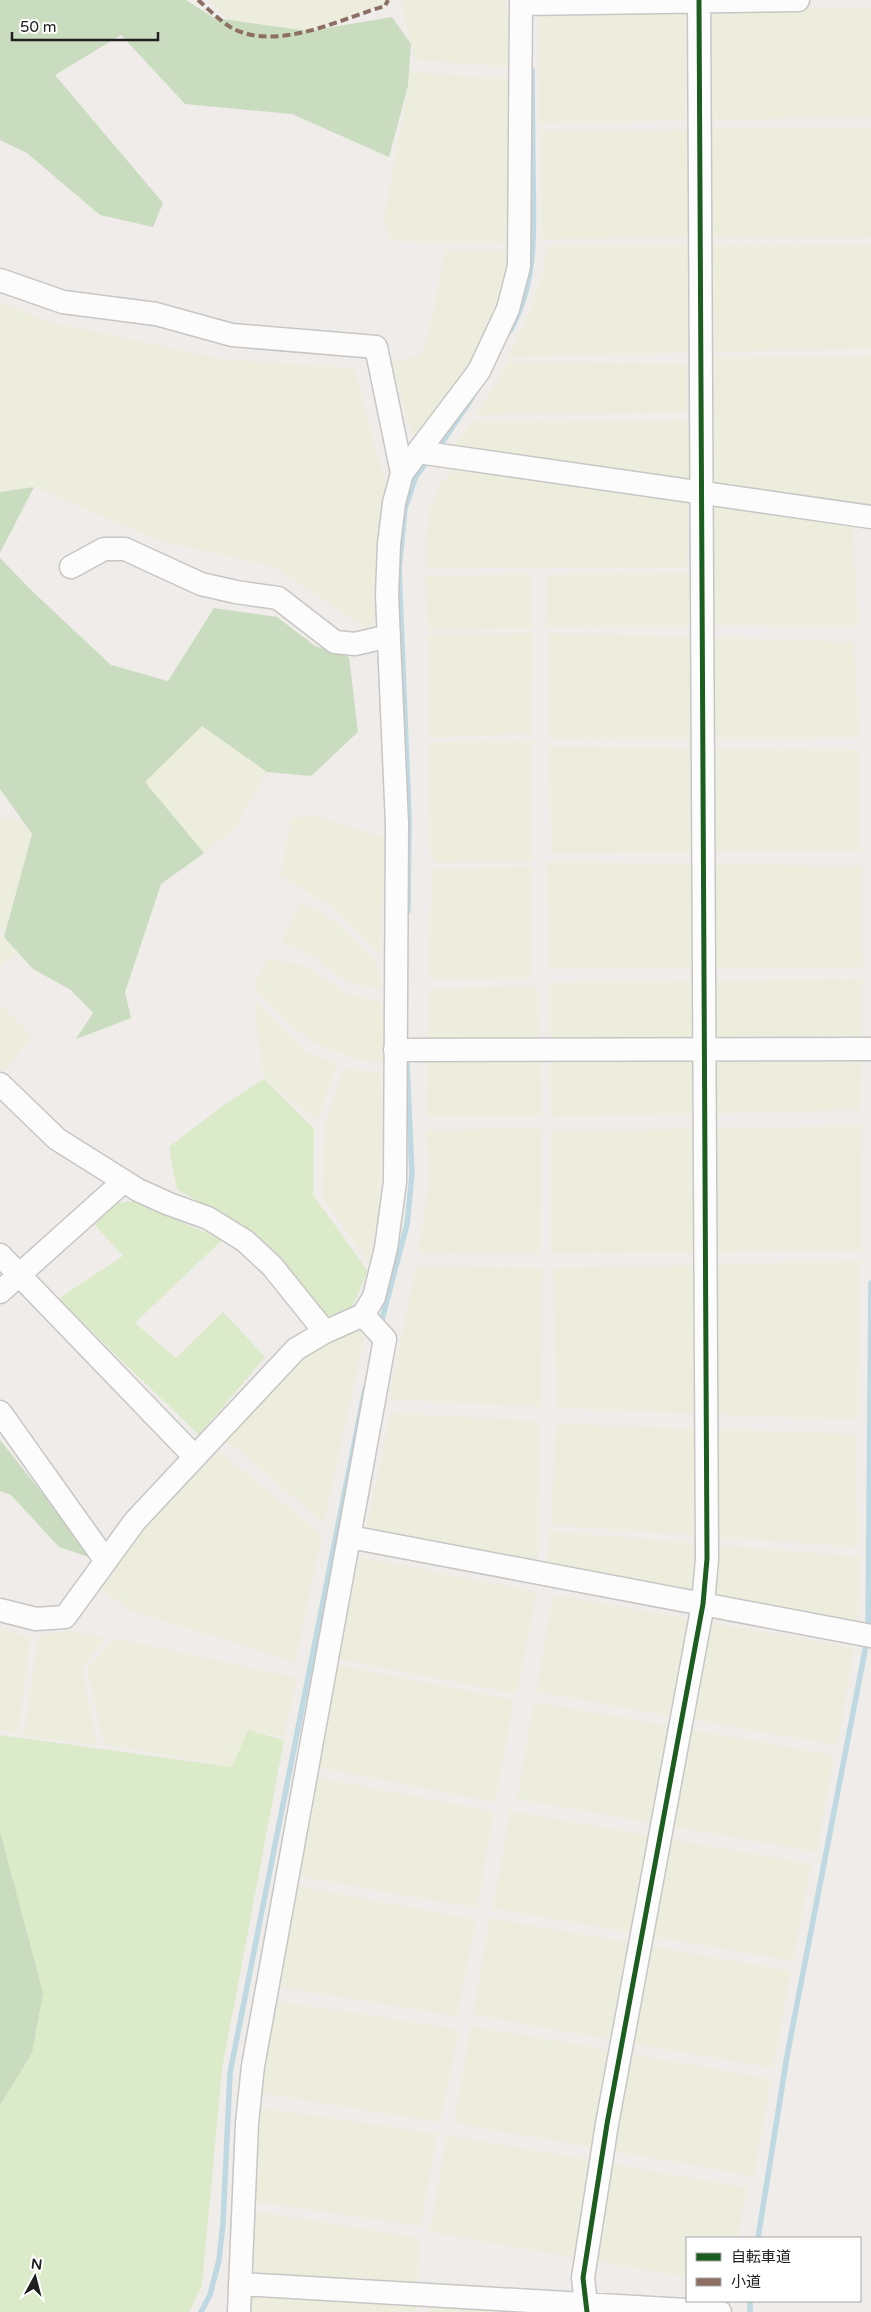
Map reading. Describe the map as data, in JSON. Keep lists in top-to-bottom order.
{
  "legend": ["自転車道", "小道"],
  "scale_bar": "50 m",
  "north": "top"
}
